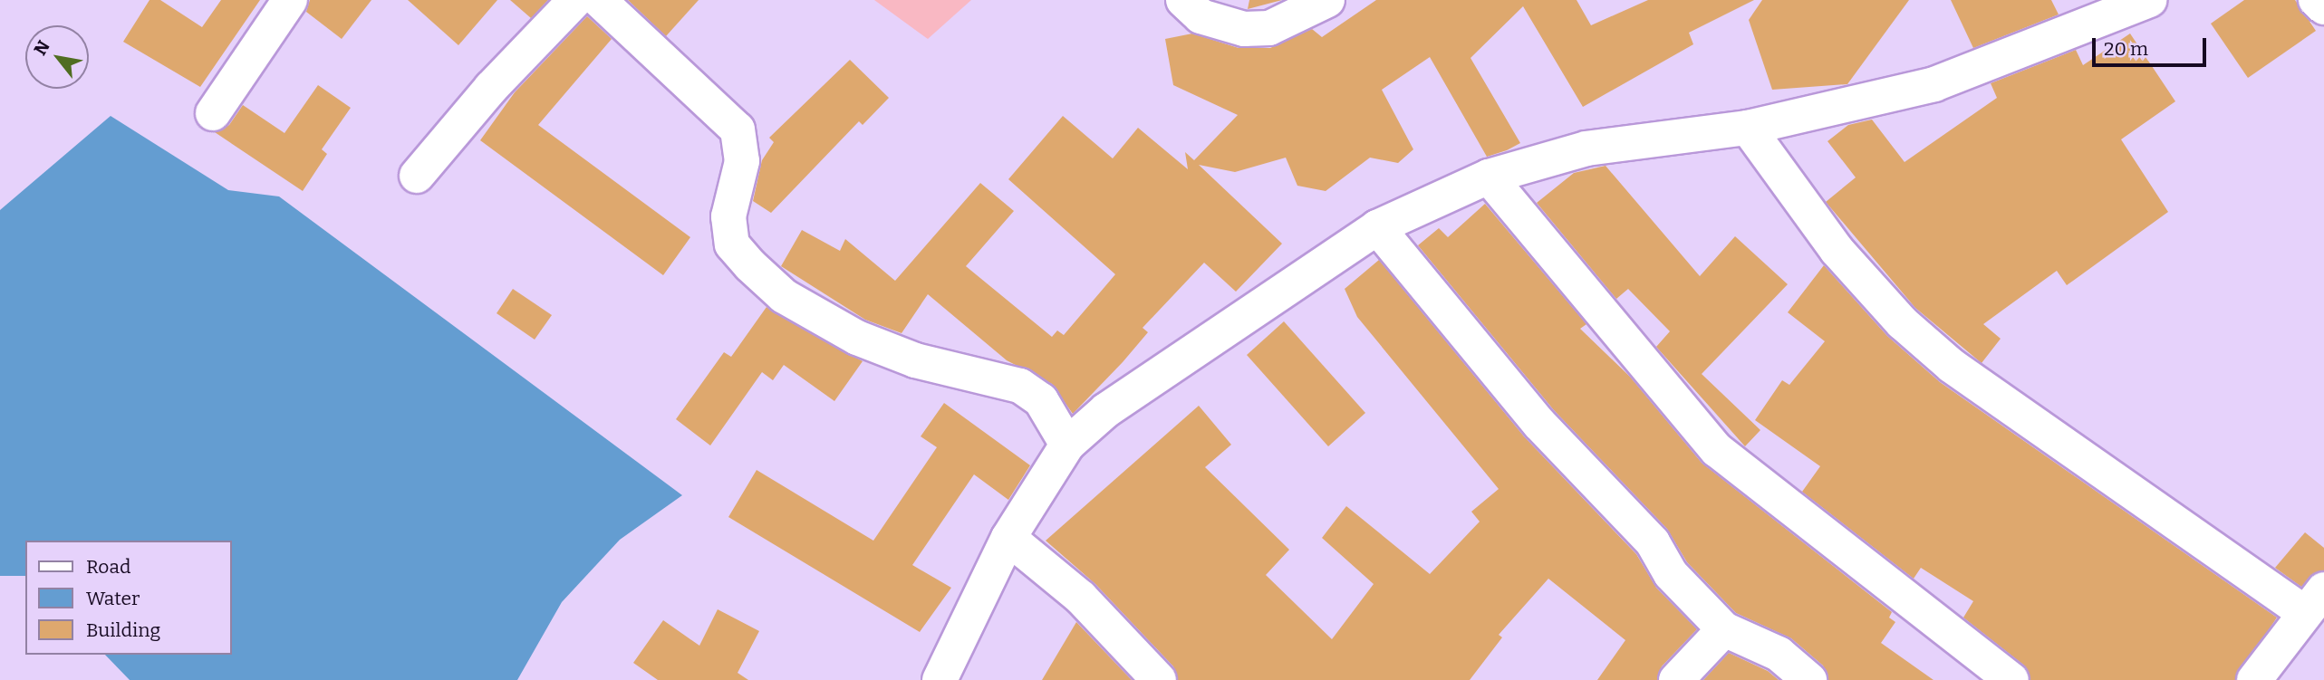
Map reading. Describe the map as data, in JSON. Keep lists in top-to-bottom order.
{
  "legend": ["Road", "Water", "Building"],
  "scale_bar": "20 m",
  "north": "top left"
}
